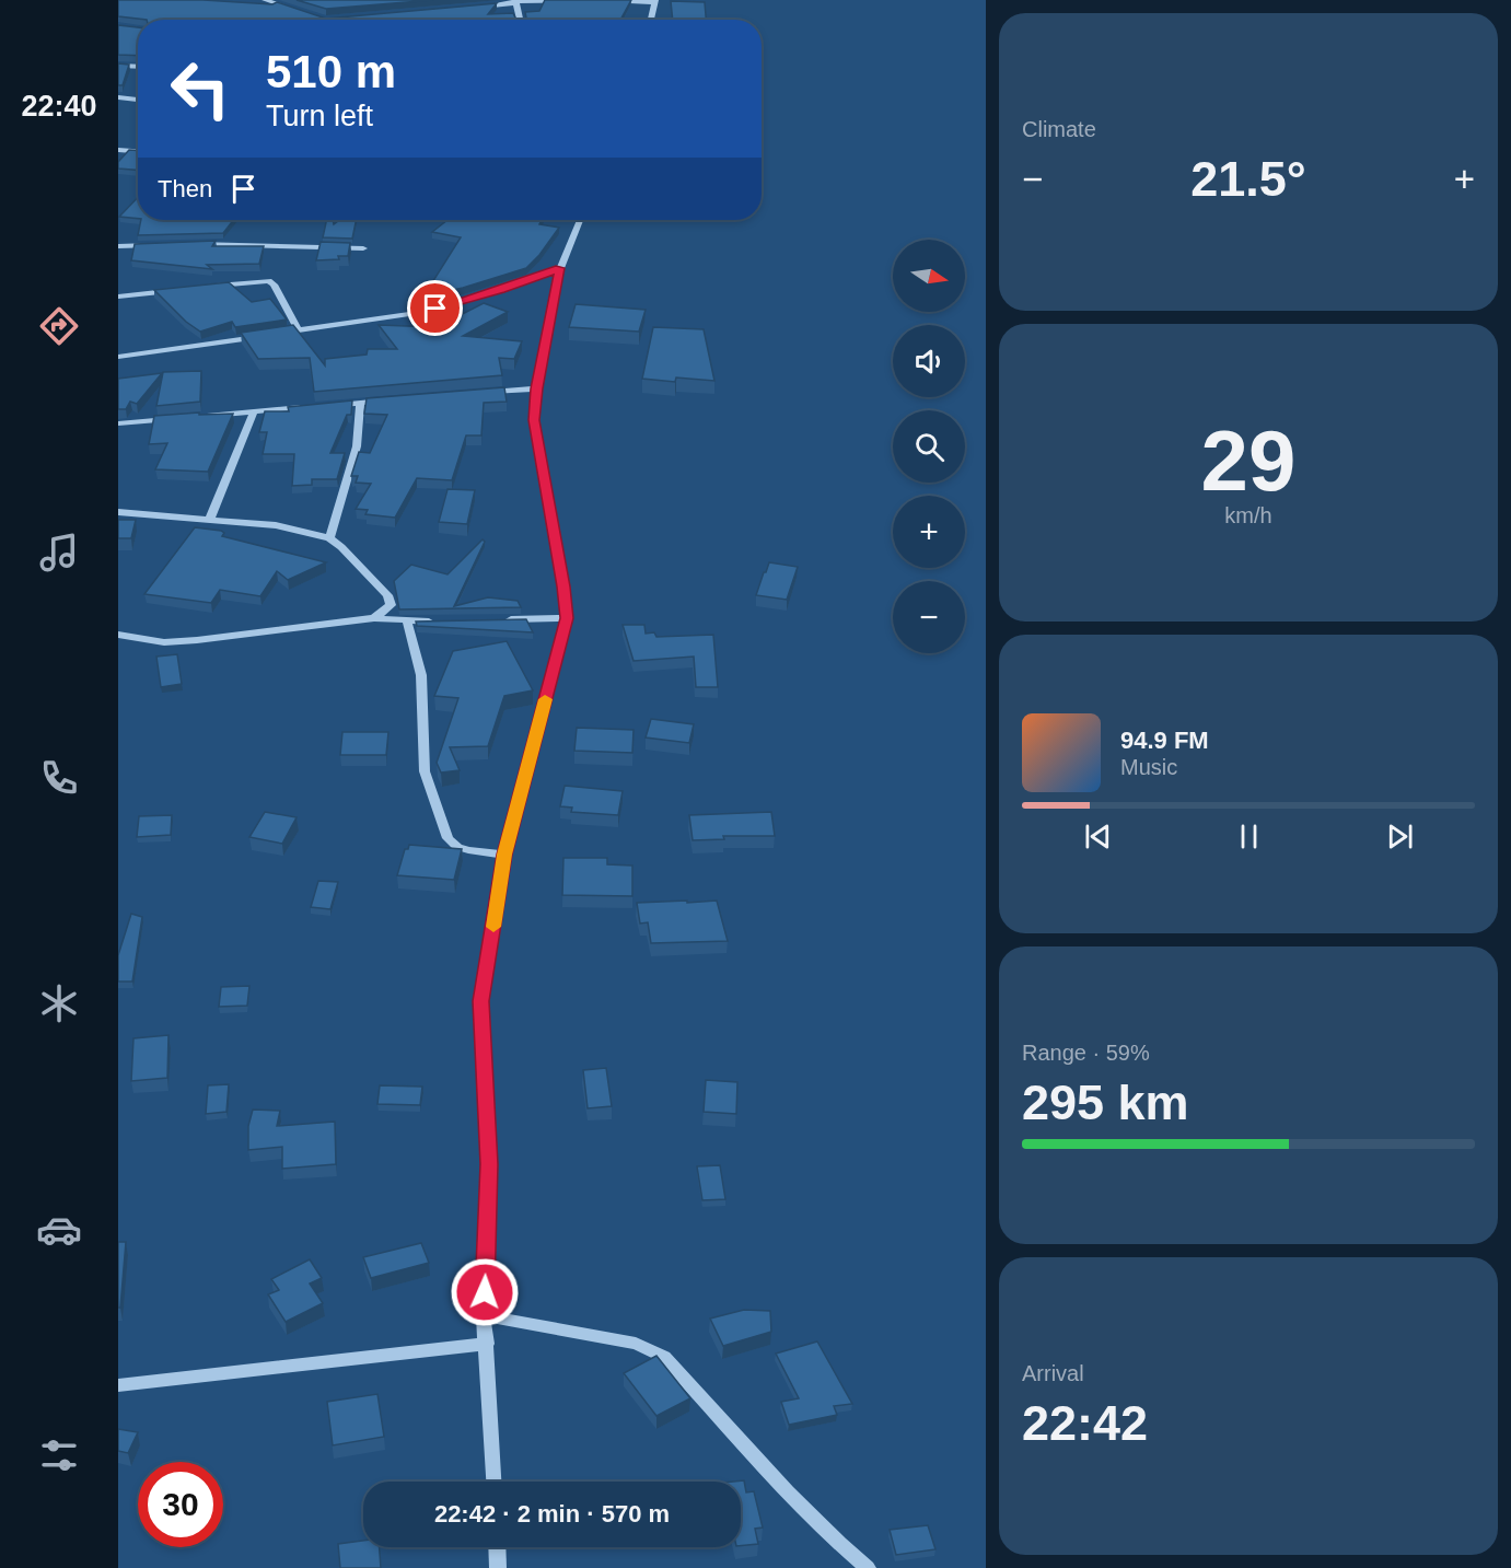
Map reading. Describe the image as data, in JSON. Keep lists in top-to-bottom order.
{
  "north": "right",
  "page": {
    "tabs": "22:40",
    "tile": [
      "Climate",
      ["29", "km/h"],
      ["Range · 59%", "295 km"],
      ["Arrival", "22:42"]
    ],
    "turn": ["510 m", "Turn left"],
    "heat": ["−", "21.5°", "+"],
    "then": "Then",
    "map_buttons": ["+", "−"],
    "song": ["94.9 FM", "Music"],
    "limit": "30",
    "trip": "22:42 · 2 min · 570 m"
  }
}
